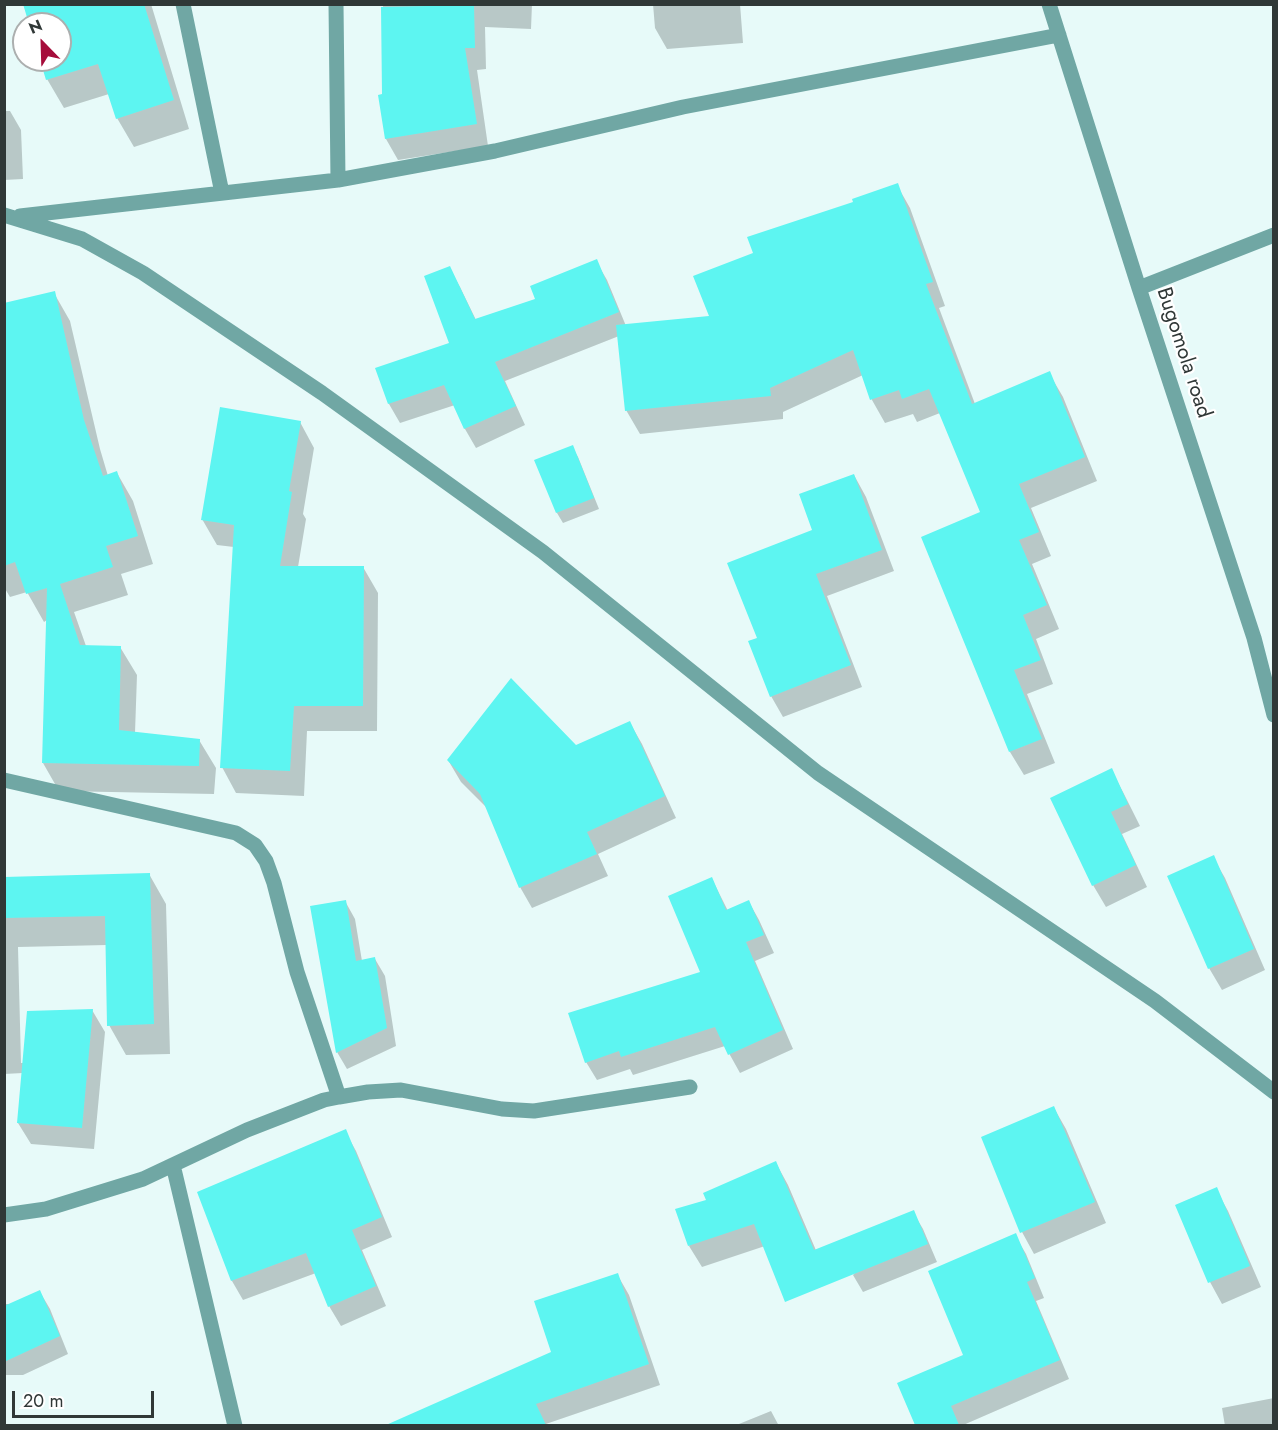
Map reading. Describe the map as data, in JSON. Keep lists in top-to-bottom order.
{
  "streets": {
    "street": ["Bugomola road"]
  },
  "scale_bar": "20 m",
  "north": "top left"
}
